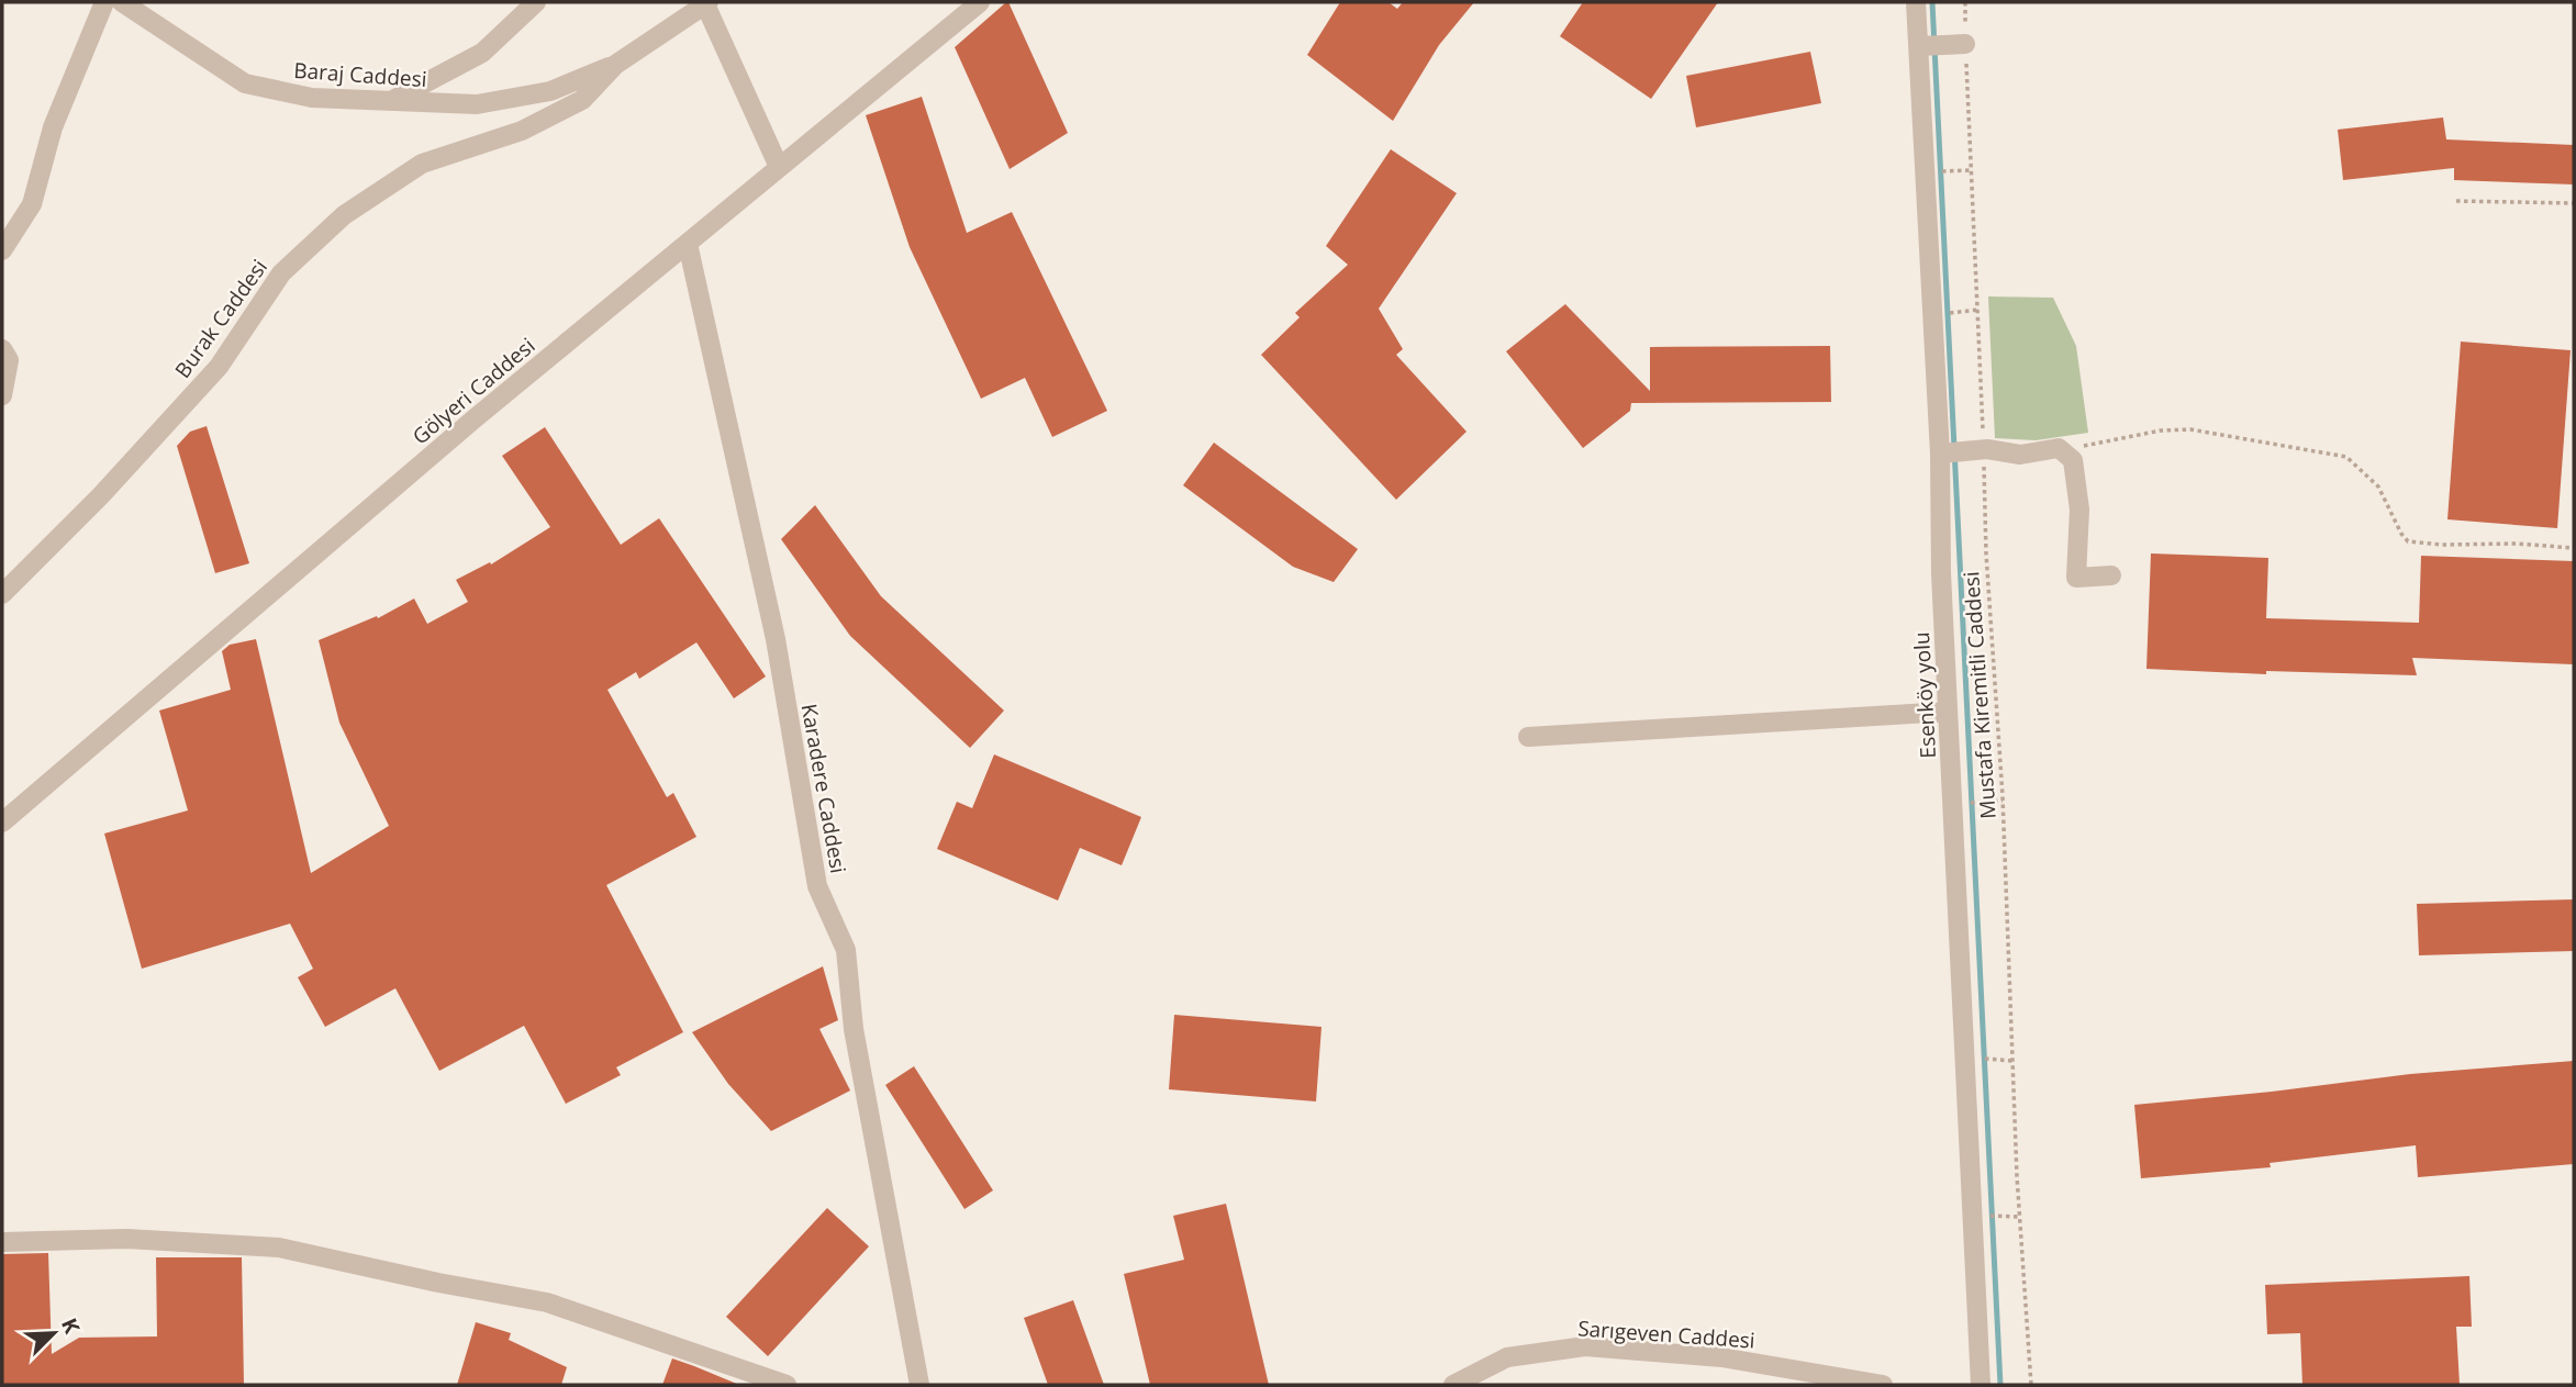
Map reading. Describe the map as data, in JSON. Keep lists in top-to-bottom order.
{
  "streets": {
    "street": [
      "Baraj Caddesi",
      "Burak Caddesi",
      "Gölyeri Caddesi",
      "Esenköy yolu",
      "Karadere Caddesi",
      "Sarıgeven Caddesi"
    ],
    "path": ["Mustafa Kiremitli Caddesi"]
  },
  "crossings": [
    ["Baraj Caddesi", "Burak Caddesi"],
    ["Gölyeri Caddesi", "Karadere Caddesi"],
    ["Esenköy yolu", "Mustafa Kiremitli Caddesi"]
  ],
  "north": "top right"
}
